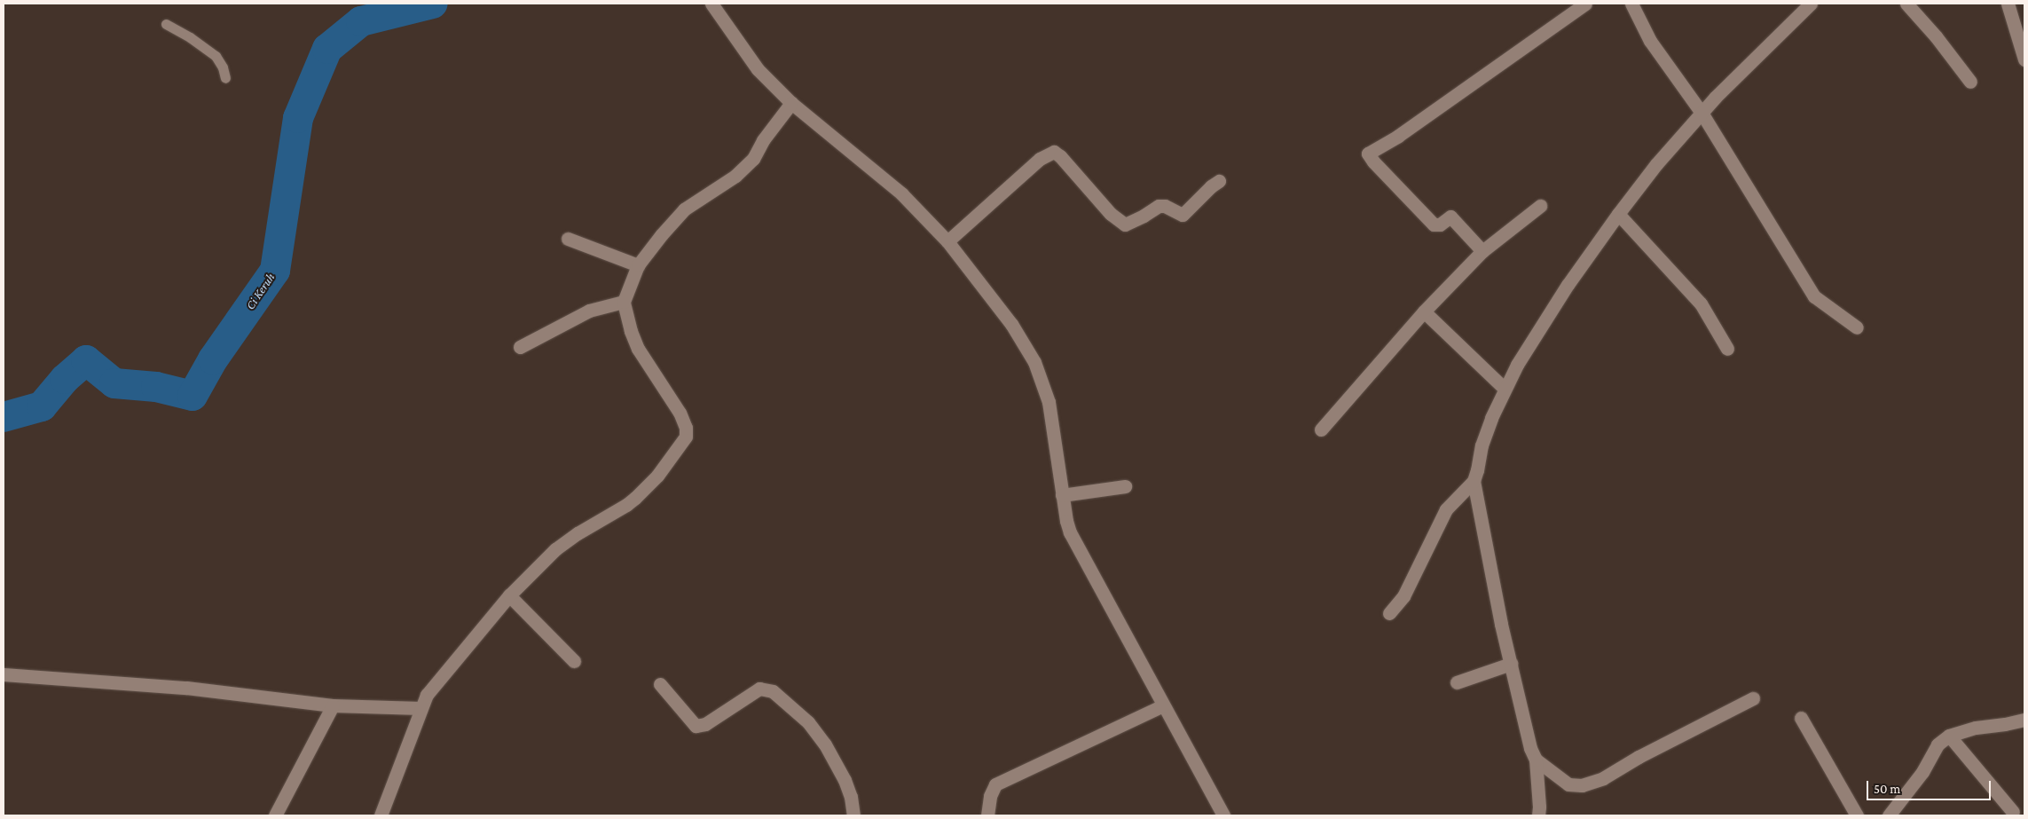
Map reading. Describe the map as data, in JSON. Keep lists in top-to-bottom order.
{
  "water": ["Ci Keruh"],
  "scale_bar": "50 m"
}
